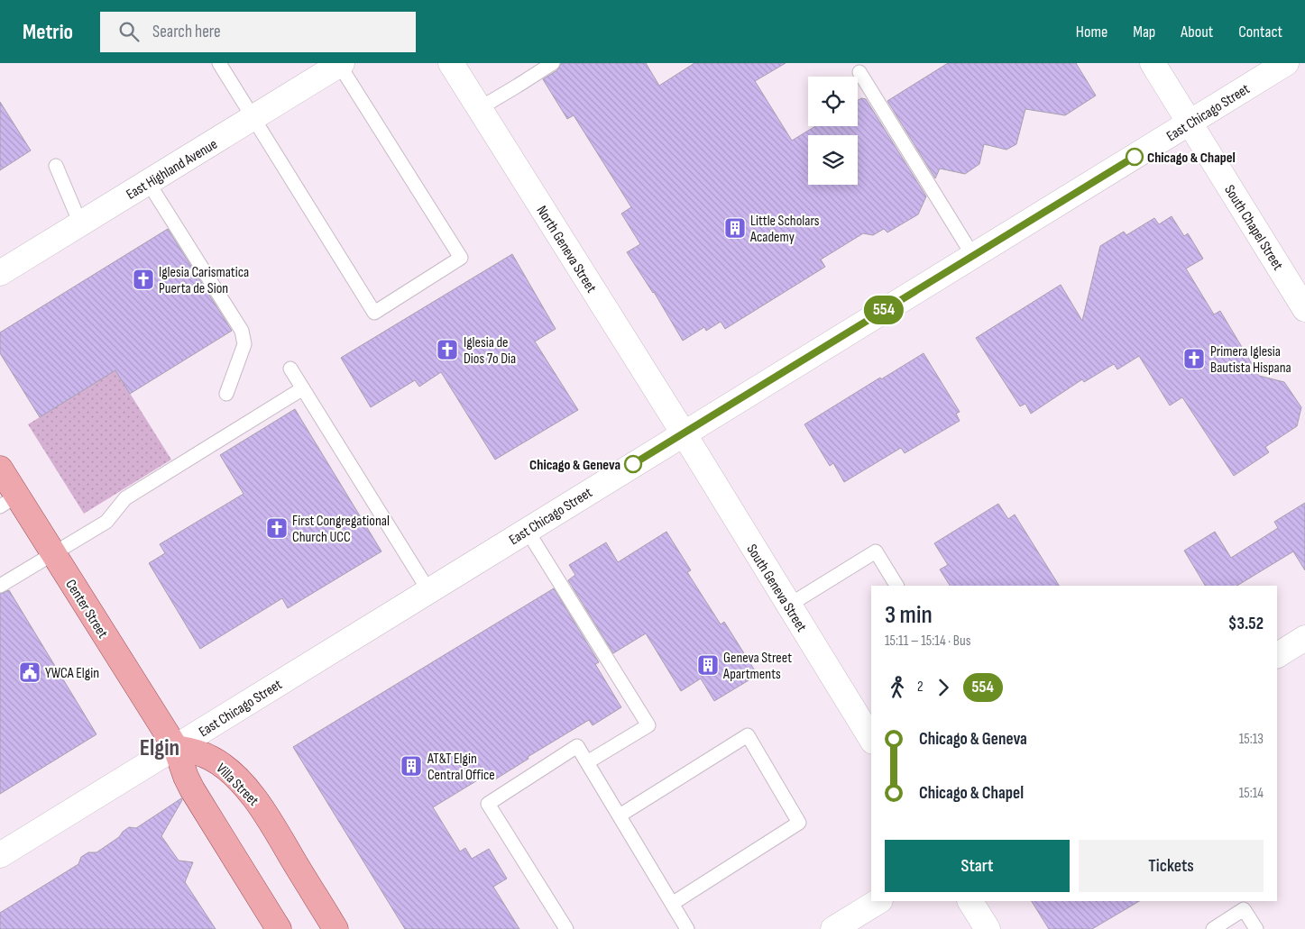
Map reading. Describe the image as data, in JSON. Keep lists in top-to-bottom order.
{
  "streets": {
    "main road": ["Center Street", "Villa Street"],
    "street": [
      "East Chicago Street",
      "East Highland Avenue",
      "South Chapel Street",
      "North Geneva Street",
      "South Geneva Street"
    ]
  },
  "crossings": [
    ["East Chicago Street", "South Chapel Street"],
    ["East Chicago Street", "North Geneva Street"],
    ["East Chicago Street", "South Geneva Street"],
    ["East Chicago Street", "Center Street"],
    ["East Chicago Street", "Villa Street"],
    ["North Geneva Street", "South Geneva Street"],
    ["Center Street", "Villa Street"]
  ],
  "districts": ["Elgin"],
  "places": {
    "other": ["Chicago & Chapel", "Chicago & Geneva"],
    "building": ["Little Scholars Academy", "Geneva Street Apartments", "AT&T Elgin Central Office"],
    "church": [
      "Iglesia Carismatica Puerta de Sion",
      "Iglesia de Dios 7o Dia",
      "Primera Iglesia Bautista Hispana",
      "First Congregational Church UCC"
    ],
    "public building": ["YWCA Elgin"]
  },
  "lines": ["bus line 554"],
  "page": {
    "header": "Metrio",
    "search": "Search here",
    "nav": [
      "Home",
      "Map",
      "About",
      "Contact"
    ],
    "on_map": "554",
    "heading": ["3 min", "15:11 – 15:14 · Bus", "$3.52"],
    "legs": ["2", "554"],
    "list": [
      {
        "name": "Chicago & Geneva",
        "value": "15:13"
      },
      {
        "name": "Chicago & Chapel",
        "value": "15:14"
      }
    ],
    "buttons": ["Start", "Tickets"]
  }
}
